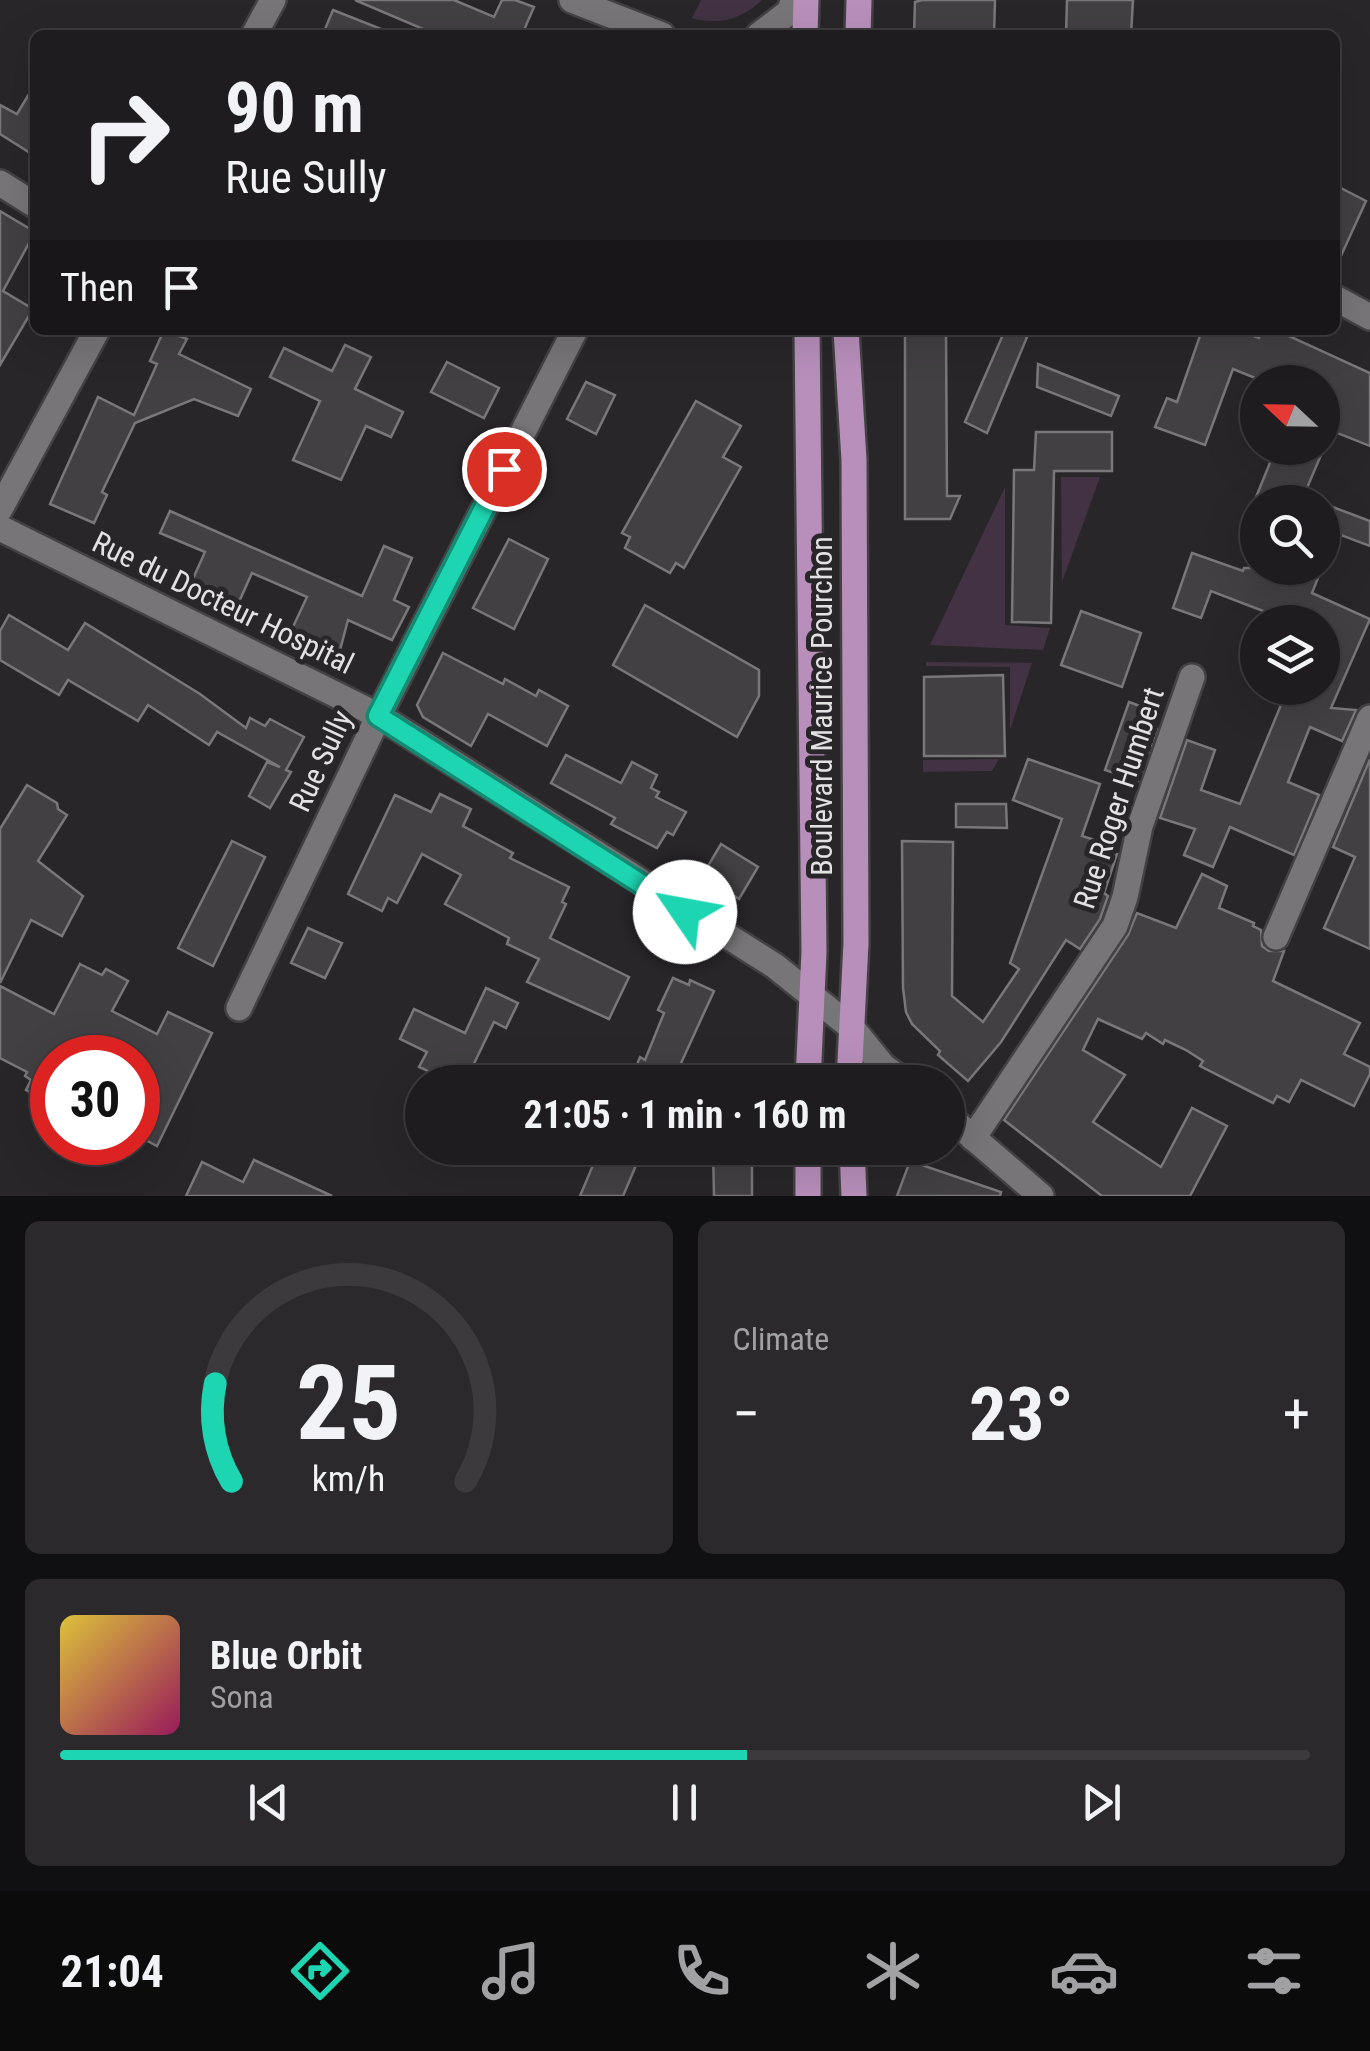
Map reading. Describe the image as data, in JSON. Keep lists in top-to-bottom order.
{
  "streets": {
    "main road": ["Boulevard Maurice Pourchon"],
    "street": ["Rue du Docteur Hospital", "Rue Sully", "Rue Roger Humbert"]
  },
  "crossings": [
    ["Rue du Docteur Hospital", "Boulevard Maurice Pourchon"],
    ["Rue du Docteur Hospital", "Rue Sully"]
  ],
  "north": "left",
  "page": {
    "turn": ["90 m", "Rue Sully"],
    "then": "Then",
    "limit": "30",
    "trip": "21:05 · 1 min · 160 m",
    "tile": "Climate",
    "heat": ["−", "23°", "+"],
    "song": ["Blue Orbit", "Sona"],
    "tabs": "21:04",
    "gauge": ["25", "km/h"]
  }
}
